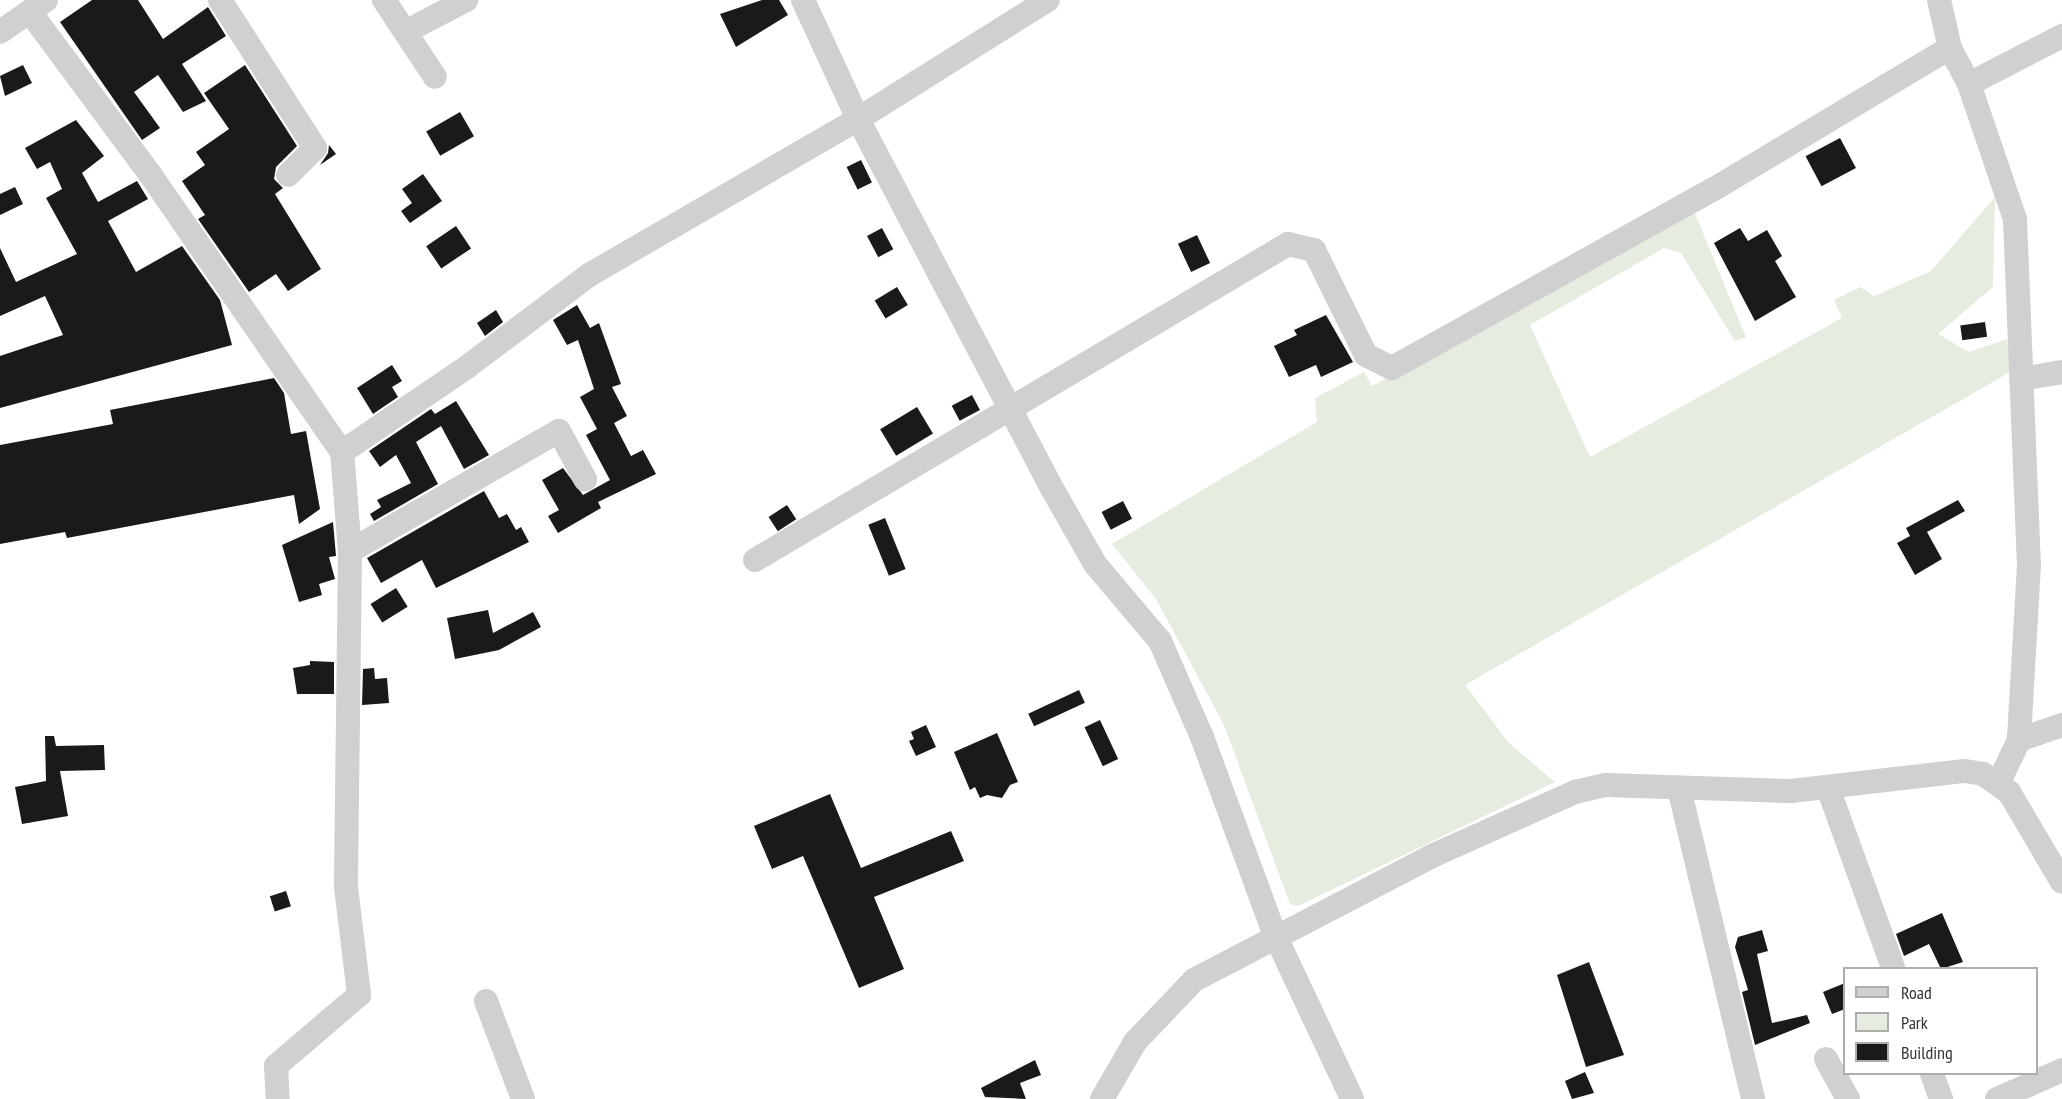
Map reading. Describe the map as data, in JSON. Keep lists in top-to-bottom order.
{
  "legend": ["Road", "Park", "Building"]
}
